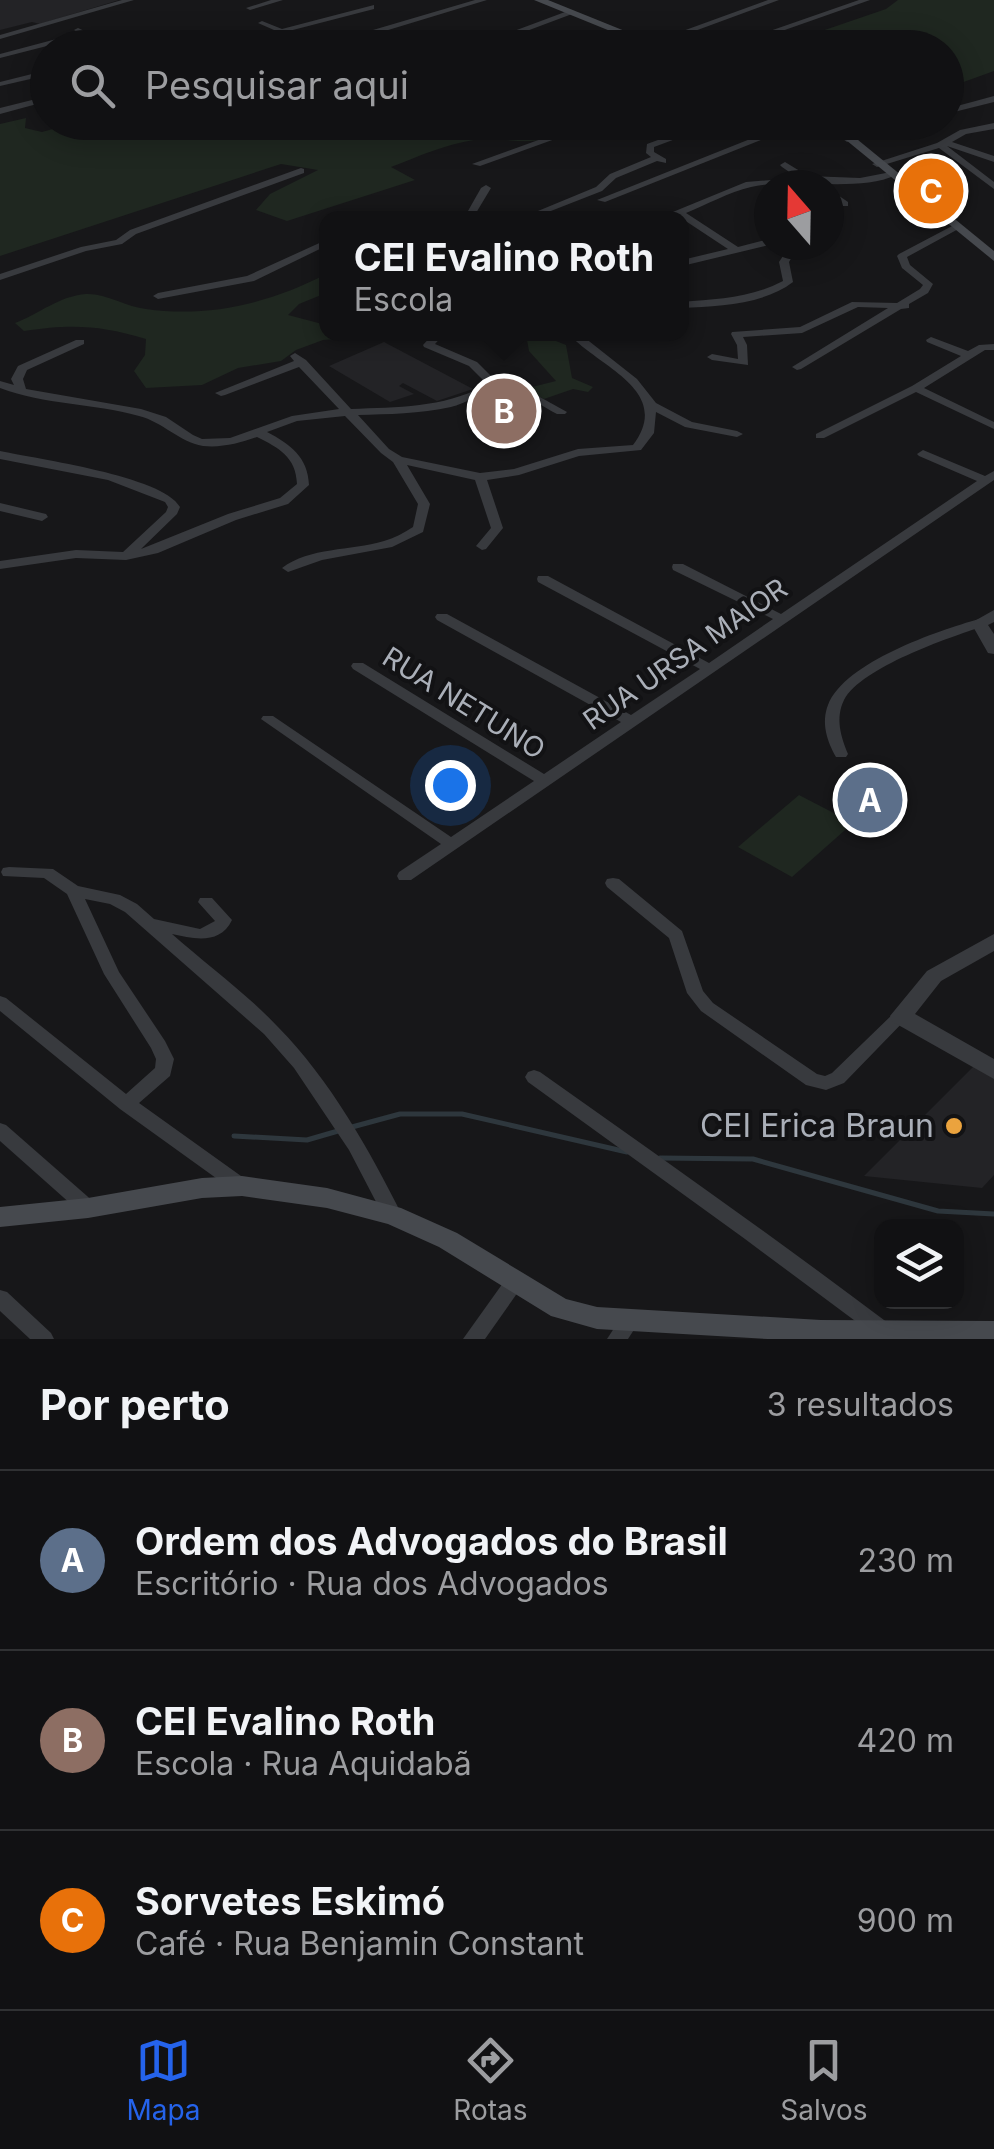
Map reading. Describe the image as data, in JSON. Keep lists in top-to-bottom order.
{
  "streets": {
    "street": ["RUA URSA MAIOR", "RUA NETUNO"]
  },
  "crossings": [
    ["RUA URSA MAIOR", "RUA NETUNO"]
  ],
  "places": ["CEI Erica Braun"],
  "north": "top",
  "page": {
    "search": "Pesquisar aqui",
    "pins": ["C", "B", "A"],
    "popup": ["CEI Evalino Roth", "Escola"],
    "heading": ["Por perto", "3 resultados"],
    "list": [
      {
        "mark": "A",
        "name": "Ordem dos Advogados do Brasil",
        "note": "Escritório · Rua dos Advogados",
        "value": "230 m"
      },
      {
        "mark": "B",
        "name": "CEI Evalino Roth",
        "note": "Escola · Rua Aquidabã",
        "value": "420 m"
      },
      {
        "mark": "C",
        "name": "Sorvetes Eskimó",
        "note": "Café · Rua Benjamin Constant",
        "value": "900 m"
      }
    ],
    "nav": ["Mapa", "Rotas", "Salvos"]
  }
}
